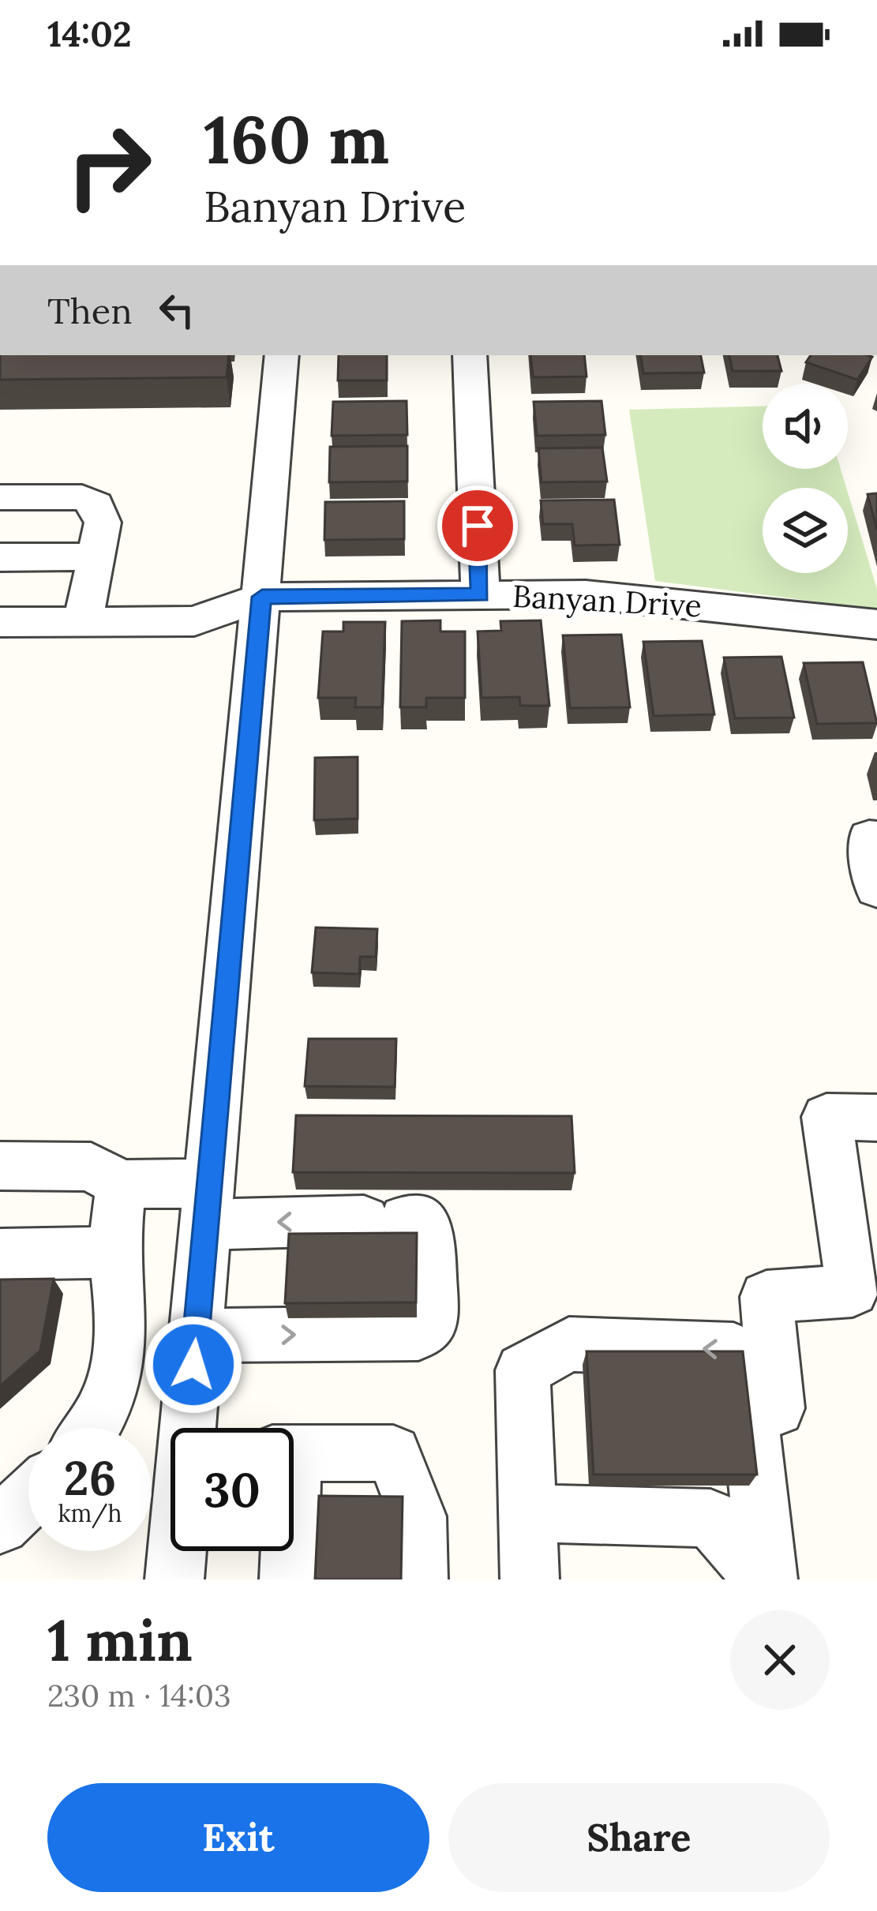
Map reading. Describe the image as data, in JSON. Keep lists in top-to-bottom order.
{
  "streets": {
    "street": ["Banyan Drive"]
  },
  "page": {
    "status": "14:02",
    "turn": ["160 m", "Banyan Drive"],
    "then": "Then",
    "speed": "26 km/h",
    "limit": "30",
    "heading": ["1 min", "230 m · 14:03"],
    "buttons": ["Exit", "Share"]
  }
}
